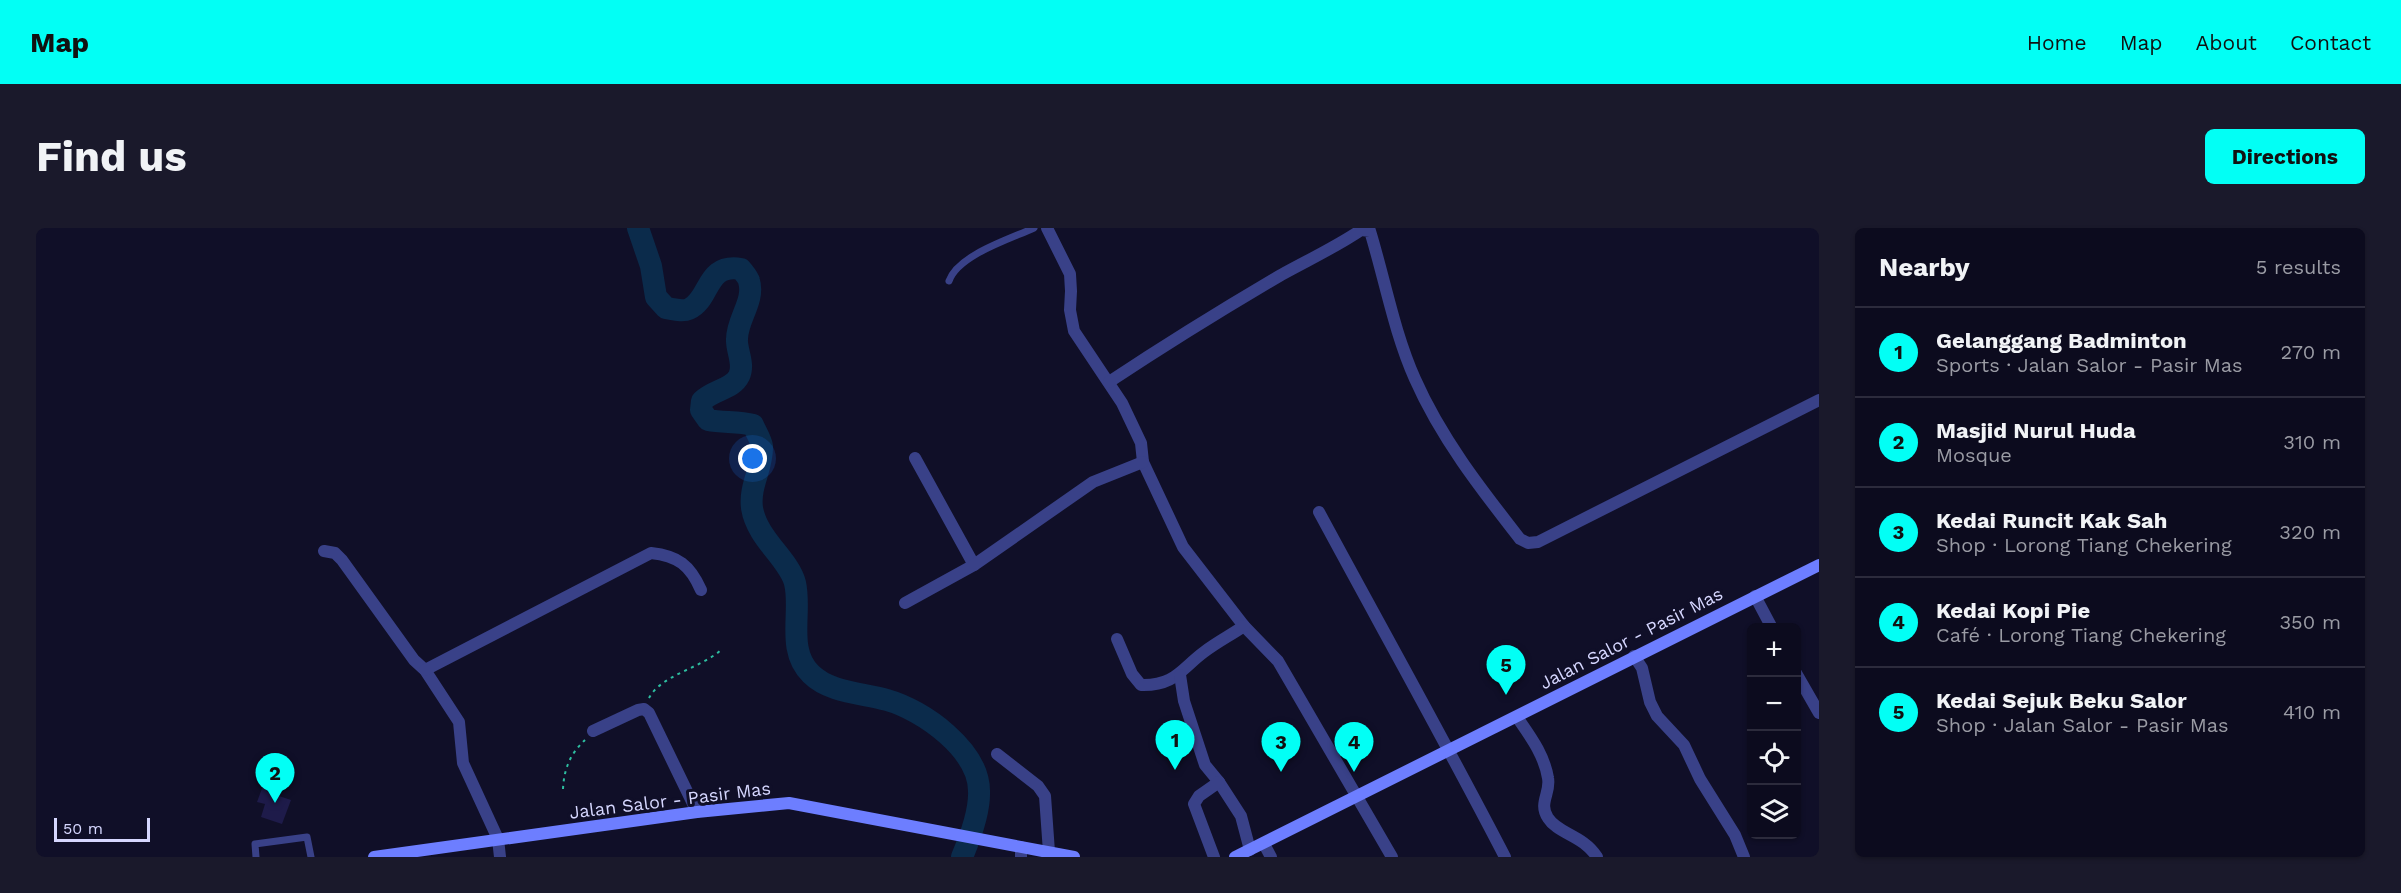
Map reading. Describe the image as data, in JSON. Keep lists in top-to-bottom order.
{
  "streets": {
    "main road": ["Jalan Salor - Pasir Mas"]
  },
  "scale_bar": "50 m",
  "page": {
    "header": "Map",
    "nav": [
      "Home",
      "Map",
      "About",
      "Contact"
    ],
    "buttons": "Directions",
    "title": "Find us",
    "heading": ["Nearby", "5 results"],
    "list": [
      {
        "mark": "1",
        "name": "Gelanggang Badminton",
        "note": "Sports · Jalan Salor - Pasir Mas",
        "value": "270 m"
      },
      {
        "mark": "2",
        "name": "Masjid Nurul Huda",
        "note": "Mosque",
        "value": "310 m"
      },
      {
        "mark": "3",
        "name": "Kedai Runcit Kak Sah",
        "note": "Shop · Lorong Tiang Chekering",
        "value": "320 m"
      },
      {
        "mark": "4",
        "name": "Kedai Kopi Pie",
        "note": "Café · Lorong Tiang Chekering",
        "value": "350 m"
      },
      {
        "mark": "5",
        "name": "Kedai Sejuk Beku Salor",
        "note": "Shop · Jalan Salor - Pasir Mas",
        "value": "410 m"
      }
    ],
    "map_buttons": ["+", "−"],
    "pins": [
      "5",
      "1",
      "3",
      "4",
      "2"
    ],
    "scale": "50 m"
  }
}
